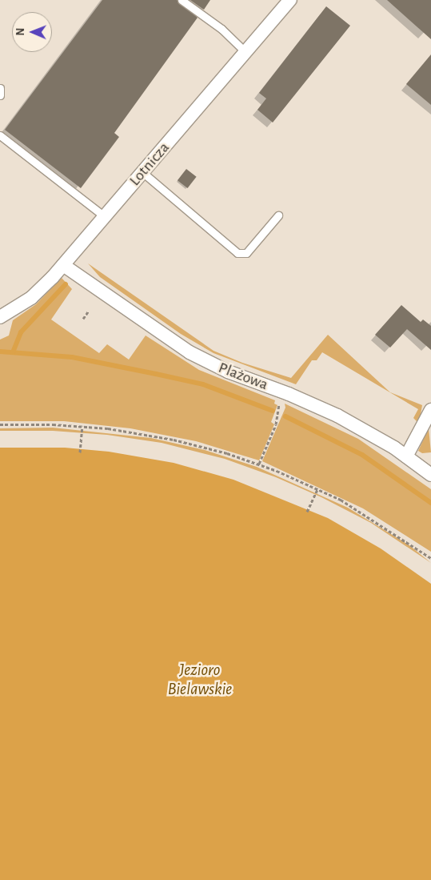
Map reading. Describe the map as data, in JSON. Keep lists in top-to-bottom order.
{
  "streets": {
    "street": ["Lotnicza", "Plażowa"]
  },
  "crossings": [
    ["Lotnicza", "Plażowa"]
  ],
  "water": ["Jezioro Bielawskie"],
  "north": "left"
}
